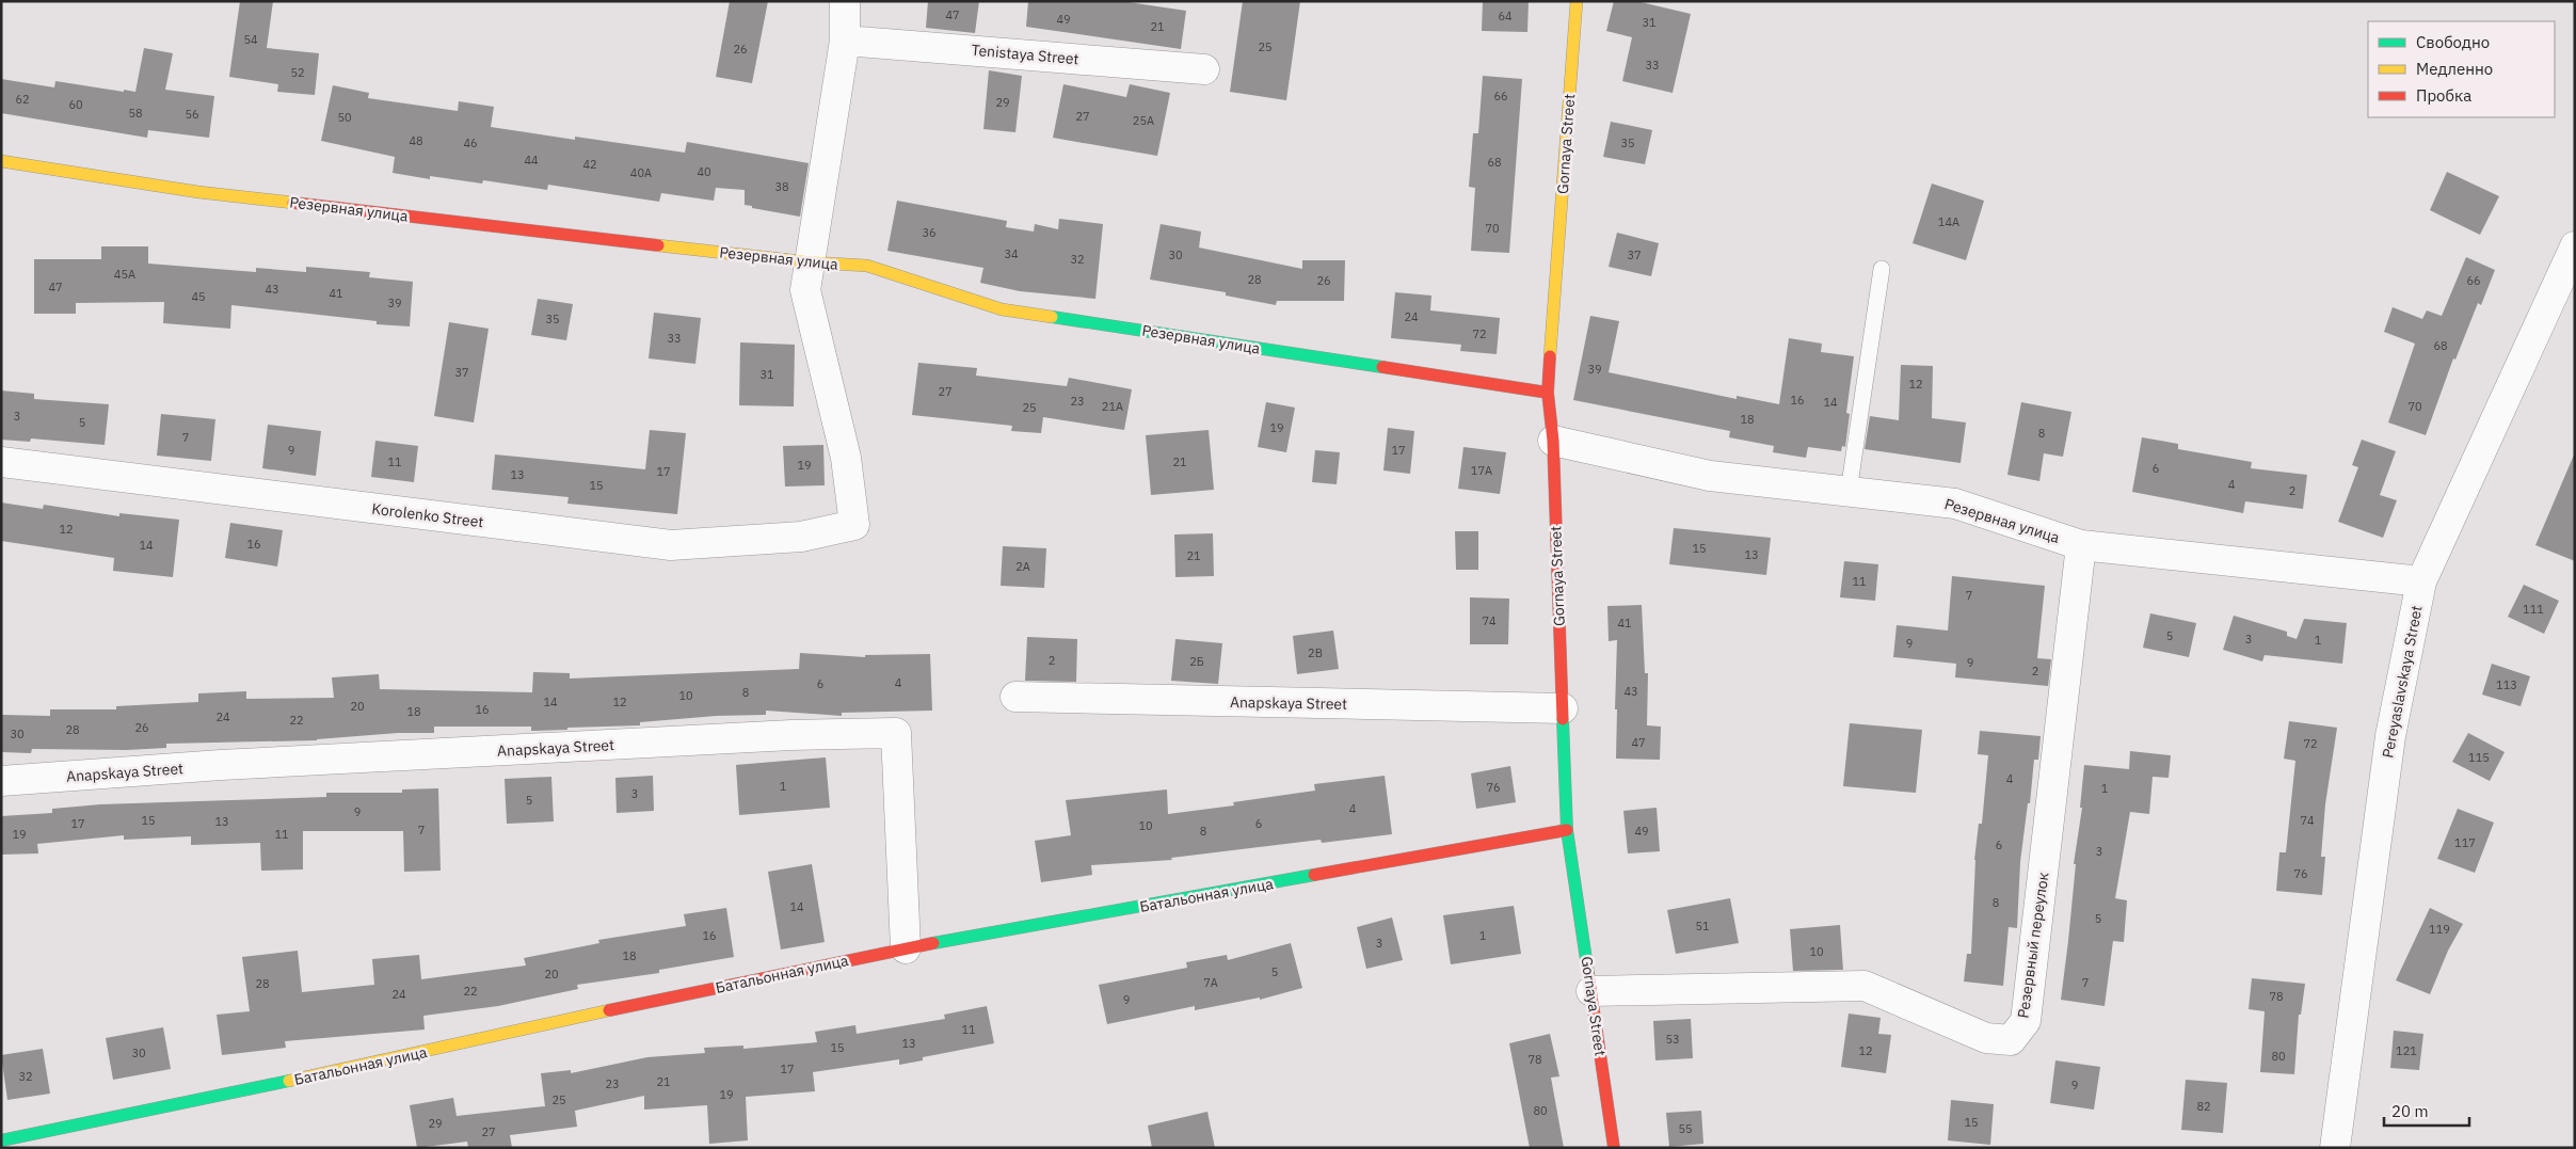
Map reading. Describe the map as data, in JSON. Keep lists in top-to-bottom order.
{
  "streets": {
    "street": [
      "Tenistaya Street",
      "Gornaya Street",
      "Резервная улица",
      "Korolenko Street",
      "Pereyaslavskaya Street",
      "Anapskaya Street",
      "Батальонная улица",
      "Резервный переулок"
    ]
  },
  "crossings": [
    ["Gornaya Street", "Резервная улица"],
    ["Gornaya Street", "Anapskaya Street"],
    ["Gornaya Street", "Батальонная улица"],
    ["Gornaya Street", "Резервный переулок"],
    ["Резервная улица", "Korolenko Street"],
    ["Резервная улица", "Pereyaslavskaya Street"],
    ["Резервная улица", "Резервный переулок"],
    ["Anapskaya Street", "Батальонная улица"]
  ],
  "house_numbers": [
    "47",
    "64",
    "49",
    "31",
    "21",
    "54",
    "25",
    "26",
    "33",
    "52",
    "66",
    "62",
    "29",
    "60",
    "58",
    "56",
    "27",
    "50",
    "25А",
    "48",
    "46",
    "35",
    "44",
    "68",
    "42",
    "40",
    "40А",
    "38",
    "14А",
    "70",
    "36",
    "34",
    "30",
    "37",
    "32",
    "45А",
    "28",
    "26",
    "66",
    "47",
    "43",
    "41",
    "45",
    "39",
    "24",
    "35",
    "72",
    "33",
    "68",
    "39",
    "37",
    "31",
    "12",
    "27",
    "16",
    "23",
    "14",
    "21А",
    "70",
    "25",
    "3",
    "18",
    "5",
    "19",
    "8",
    "7",
    "9",
    "17",
    "11",
    "21",
    "19",
    "6",
    "17А",
    "17",
    "13",
    "4",
    "15",
    "2",
    "12",
    "16",
    "14",
    "15",
    "13",
    "21",
    "2А",
    "11",
    "7",
    "111",
    "74",
    "41",
    "5",
    "3",
    "1",
    "9",
    "2В",
    "2",
    "2Б",
    "9",
    "2",
    "4",
    "6",
    "113",
    "43",
    "8",
    "10",
    "14",
    "12",
    "20",
    "16",
    "18",
    "24",
    "22",
    "26",
    "28",
    "30",
    "47",
    "72",
    "115",
    "4",
    "1",
    "76",
    "1",
    "3",
    "5",
    "4",
    "9",
    "15",
    "74",
    "13",
    "17",
    "6",
    "10",
    "7",
    "8",
    "49",
    "19",
    "11",
    "117",
    "6",
    "3",
    "76",
    "8",
    "14",
    "5",
    "51",
    "119",
    "16",
    "1",
    "3",
    "10",
    "18",
    "5",
    "20",
    "7А",
    "7",
    "28",
    "22",
    "24",
    "78",
    "9",
    "11",
    "53",
    "13",
    "15",
    "12",
    "121",
    "30",
    "80",
    "78",
    "17",
    "32",
    "21",
    "23",
    "9",
    "19",
    "25",
    "82",
    "80",
    "15",
    "29",
    "55",
    "27"
  ],
  "legend": ["Свободно", "Медленно", "Пробка"],
  "scale_bar": "20 m"
}
